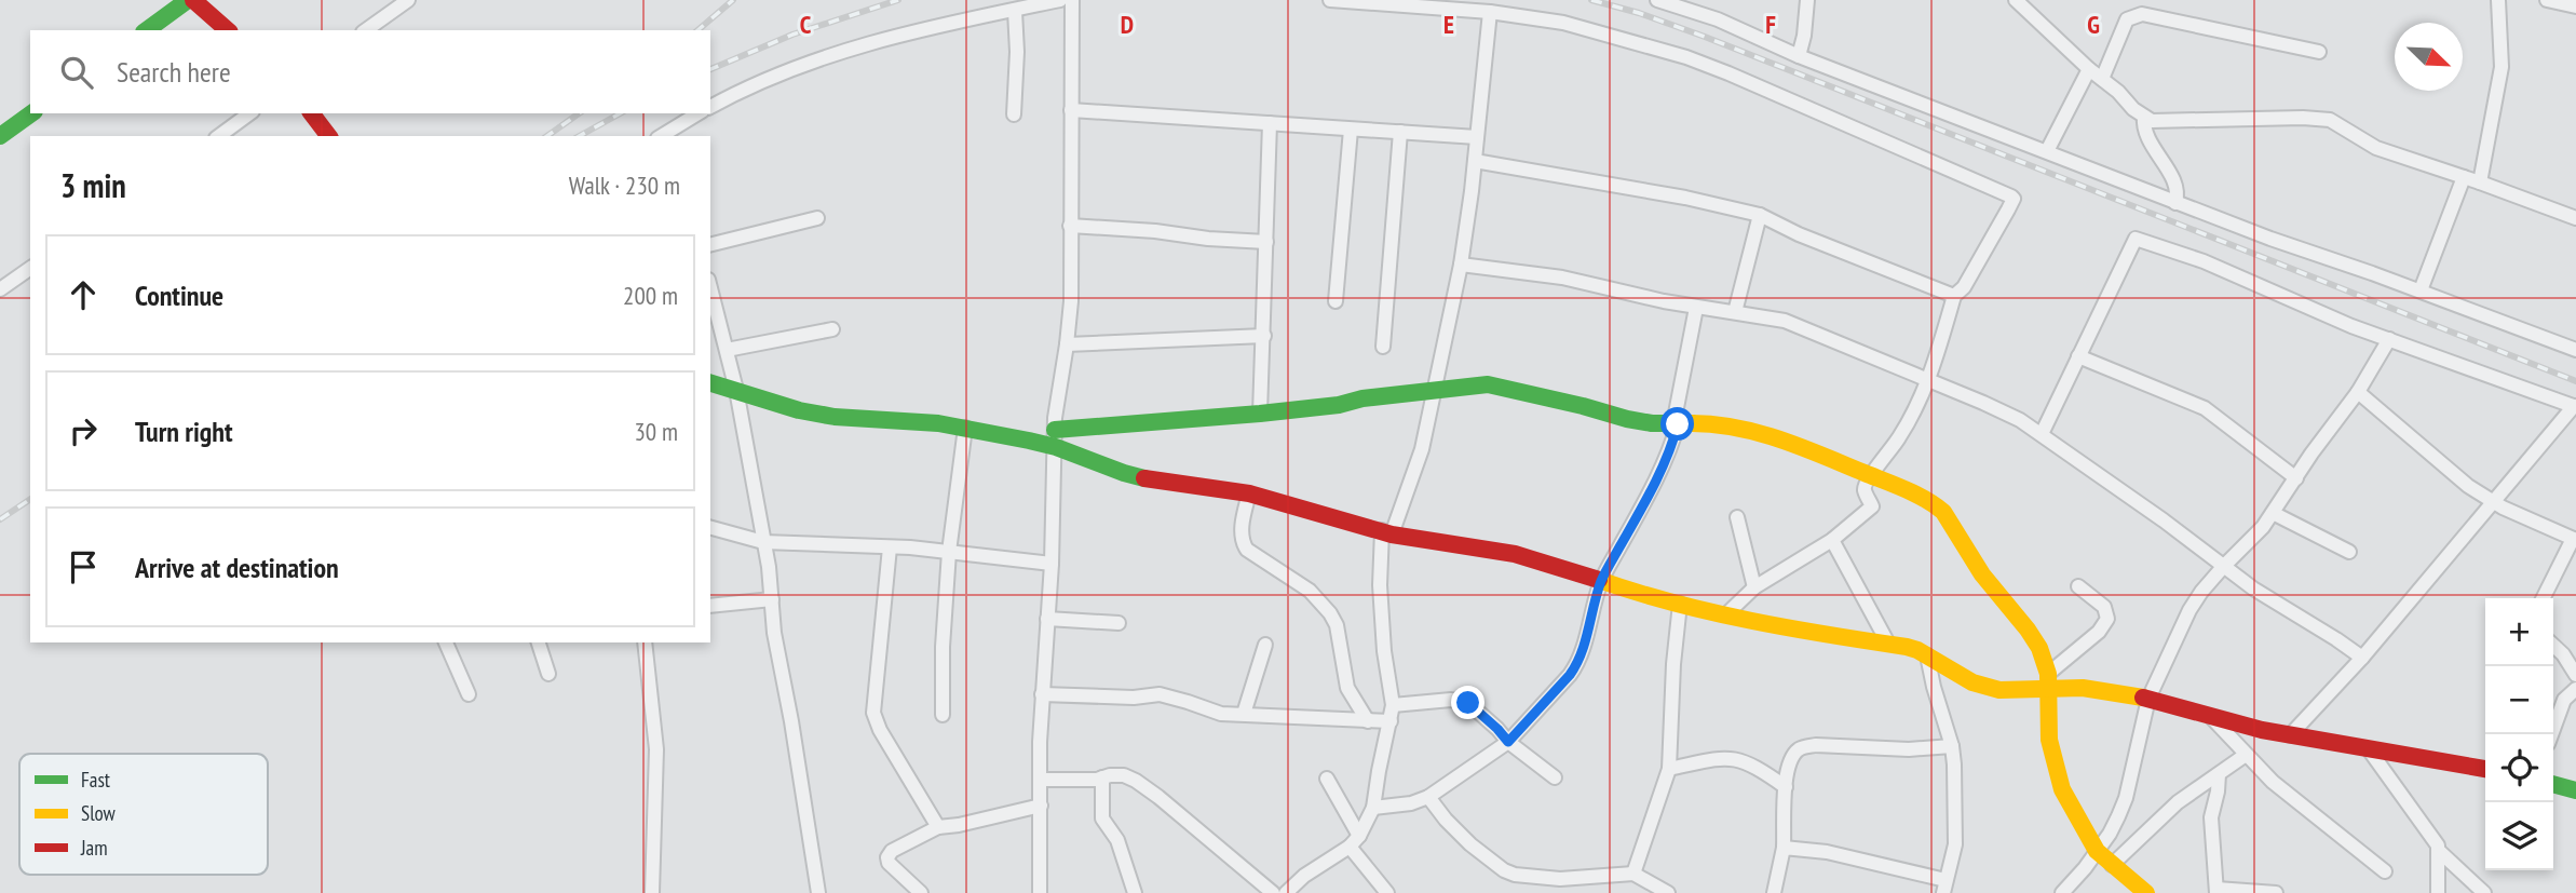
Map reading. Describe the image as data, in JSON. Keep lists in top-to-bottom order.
{
  "legend": ["Fast", "Slow", "Jam"],
  "north": "bottom right",
  "page": {
    "search": "Search here",
    "heading": ["3 min", "Walk · 230 m"],
    "list": [
      ["Continue", "200 m"],
      ["Turn right", "30 m"],
      "Arrive at destination"
    ],
    "map_buttons": ["+", "−"]
  },
  "grid": {
    "columns": [
      "C",
      "D",
      "E",
      "F",
      "G"
    ]
  }
}
